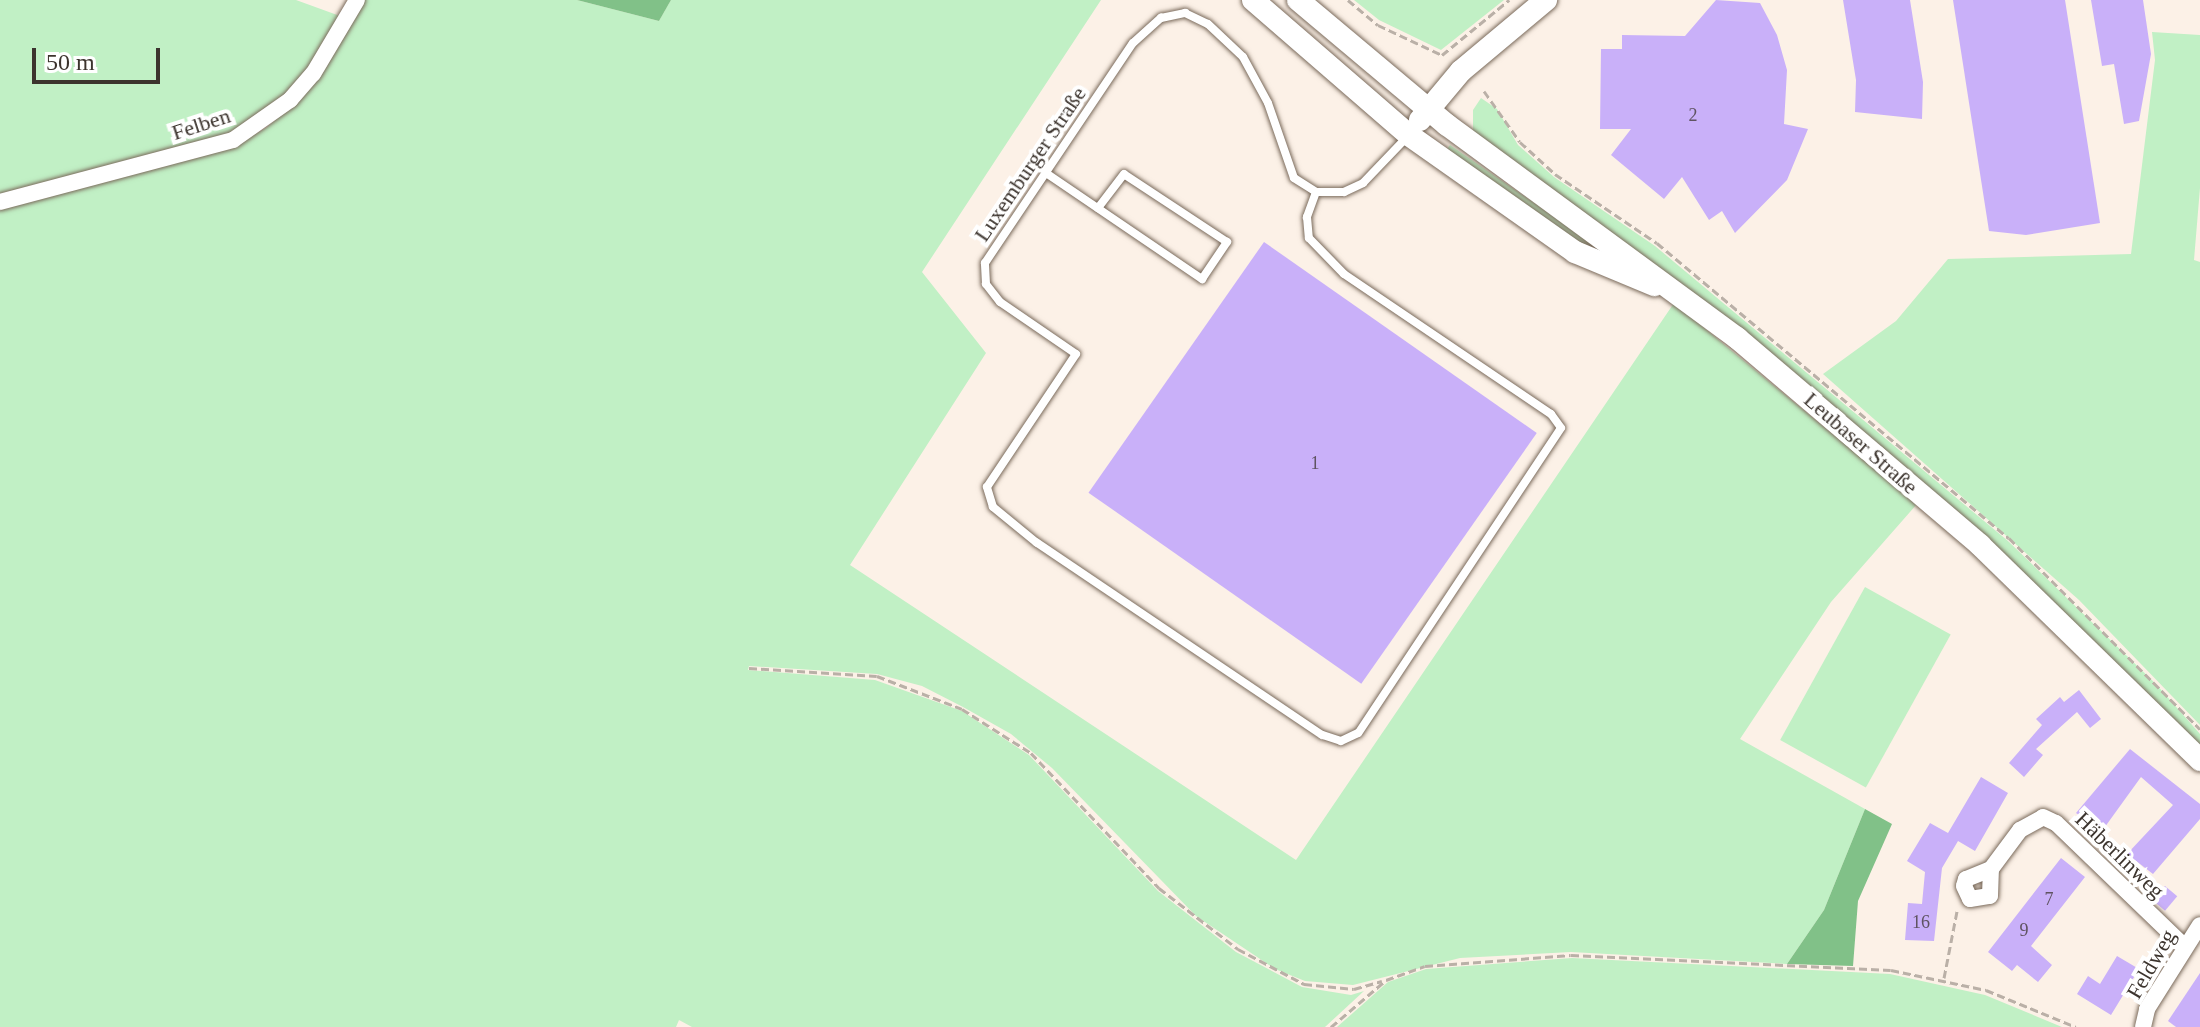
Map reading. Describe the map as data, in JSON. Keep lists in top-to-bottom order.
{
  "streets": {
    "main road": ["Leubaser Straße"],
    "street": ["Felben", "Häberlinweg", "Feldweg"],
    "lane": ["Luxemburger Straße"]
  },
  "crossings": [
    ["Häberlinweg", "Feldweg"]
  ],
  "house_numbers": [
    "2",
    "1",
    "7",
    "16",
    "9"
  ],
  "scale_bar": "50 m"
}
